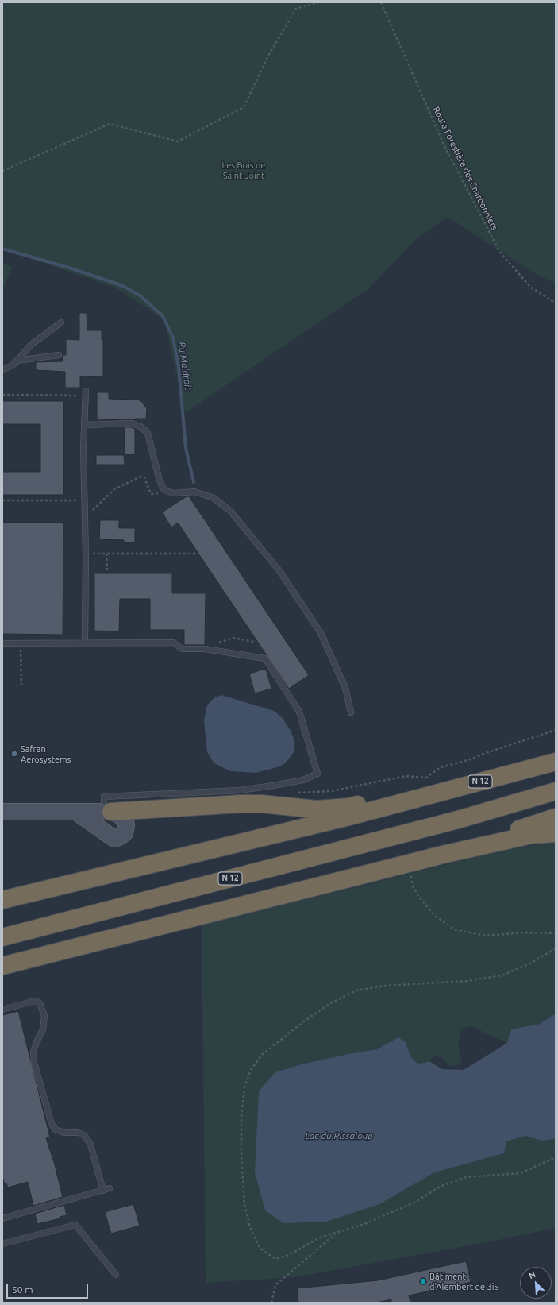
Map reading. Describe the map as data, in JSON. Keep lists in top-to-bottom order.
{
  "streets": {
    "highway": ["N 12"],
    "path": ["Route Forestière des Charbonniers"]
  },
  "water": ["Ru Maldroit", "Lac du Pissaloup"],
  "parks": ["Les Bois de Saint-Joint"],
  "places": ["Safran Aerosystems", "Bâtiment d'Alembert de 3iS"],
  "scale_bar": "50 m",
  "north": "top left"
}
